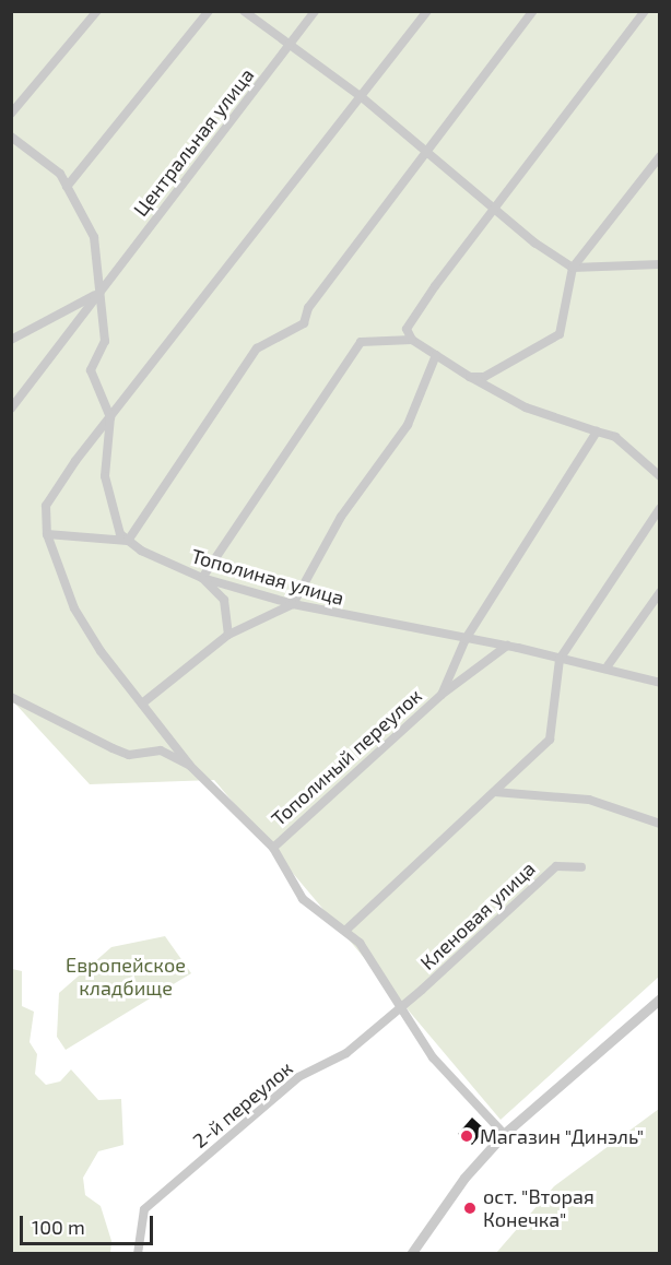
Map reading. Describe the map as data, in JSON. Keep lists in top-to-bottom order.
{
  "streets": {
    "street": [
      "Центральная улица",
      "Тополиная улица",
      "Тополиный переулок",
      "Кленовая улица",
      "2-й переулок"
    ]
  },
  "crossings": [
    ["Тополиная улица", "Тополиный переулок"],
    ["Кленовая улица", "2-й переулок"]
  ],
  "parks": ["Европейское кладбище"],
  "places": ["Магазин \"Динэль\"", "ост. \"Вторая Конечка\""],
  "scale_bar": "100 m"
}
